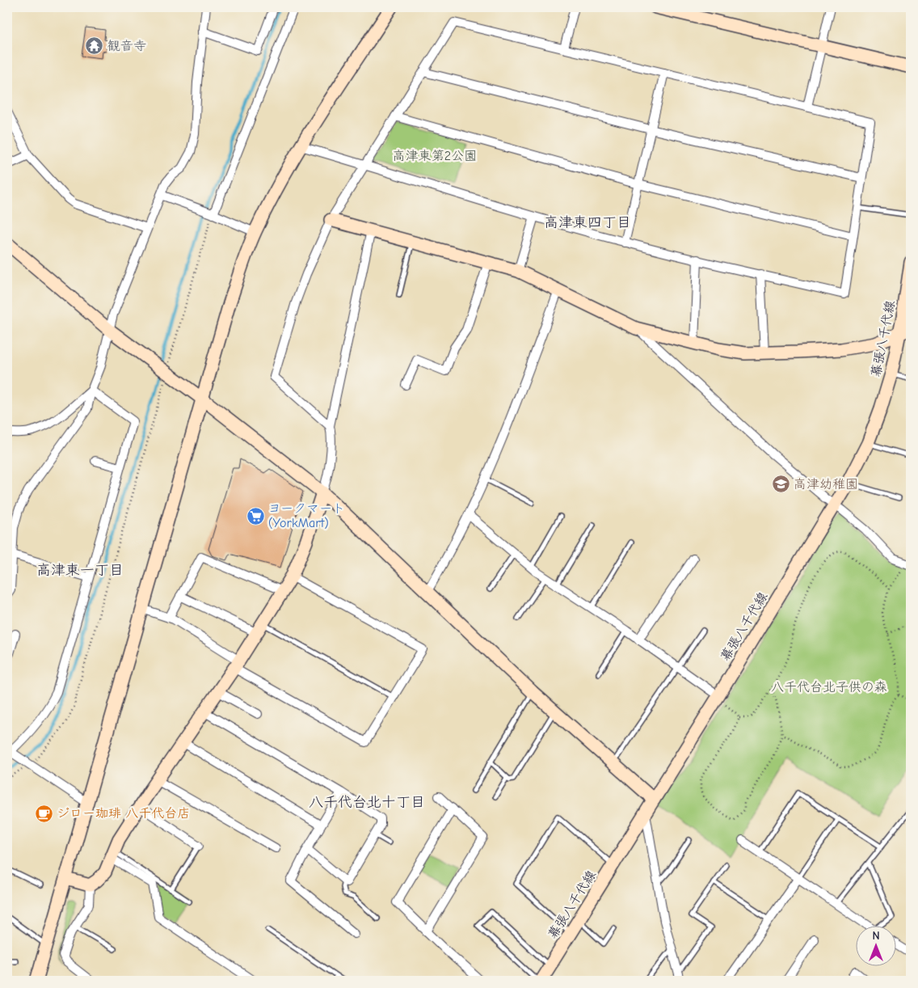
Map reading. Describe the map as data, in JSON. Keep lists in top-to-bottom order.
{
  "streets": {
    "street": ["幕張八千代線"]
  },
  "districts": ["高津東四丁目", "高津東一丁目", "八千代台北十丁目"],
  "parks": ["高津東第2公園", "八千代台北子供の森"],
  "places": {
    "temple": ["観音寺"],
    "school or university": ["高津幼稚園"],
    "supermarket": ["ヨークマート (YorkMart)"],
    "cafe": ["ジロー珈琲 八千代台店"]
  },
  "north": "top"
}
